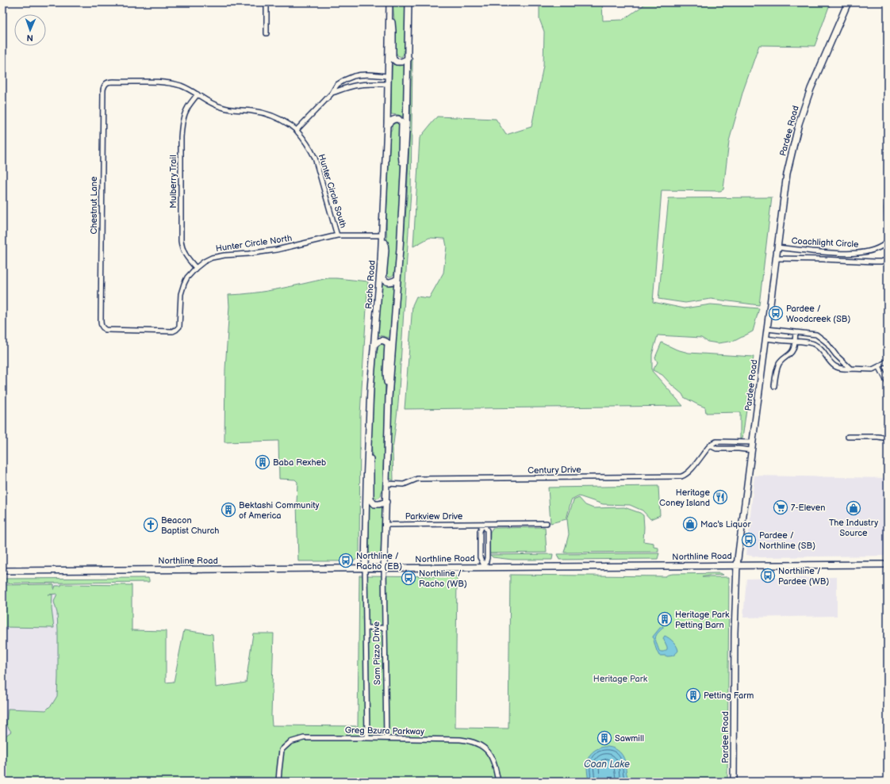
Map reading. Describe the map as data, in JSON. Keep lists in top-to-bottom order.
{
  "streets": {
    "main road": ["Pardee Road", "Racho Road", "Northline Road"],
    "street": [
      "Mulberry Trail",
      "Hunter Circle South",
      "Chestnut Lane",
      "Coachlight Circle",
      "Hunter Circle North",
      "Century Drive",
      "Parkview Drive",
      "Sam Pizzo Drive",
      "Greg Bzura Parkway"
    ]
  },
  "crossings": [
    ["Pardee Road", "Coachlight Circle"],
    ["Pardee Road", "Northline Road"],
    ["Mulberry Trail", "Hunter Circle South"],
    ["Mulberry Trail", "Hunter Circle North"],
    ["Hunter Circle South", "Chestnut Lane"],
    ["Hunter Circle South", "Hunter Circle North"],
    ["Chestnut Lane", "Hunter Circle North"],
    ["Hunter Circle North", "Racho Road"],
    ["Racho Road", "Northline Road"],
    ["Racho Road", "Sam Pizzo Drive"],
    ["Northline Road", "Sam Pizzo Drive"],
    ["Sam Pizzo Drive", "Greg Bzura Parkway"]
  ],
  "water": ["Coan Lake"],
  "parks": ["Heritage Park"],
  "places": {
    "bus stop": [
      "Pardee / Woodcreek (SB)",
      "Pardee / Northline (SB)",
      "Northline / Racho (EB)",
      "Northline / Pardee (WB)",
      "Northline / Racho (WB)"
    ],
    "building": [
      "Baba Rexheb",
      "Bektashi Community of America",
      "Heritage Park Petting Barn",
      "Petting Farm",
      "Sawmill"
    ],
    "restaurant": ["Heritage Coney Island"],
    "supermarket": ["7-Eleven"],
    "shop": ["The Industry Source", "Mac's Liquor"],
    "church": ["Beacon Baptist Church"]
  },
  "north": "bottom"
}
